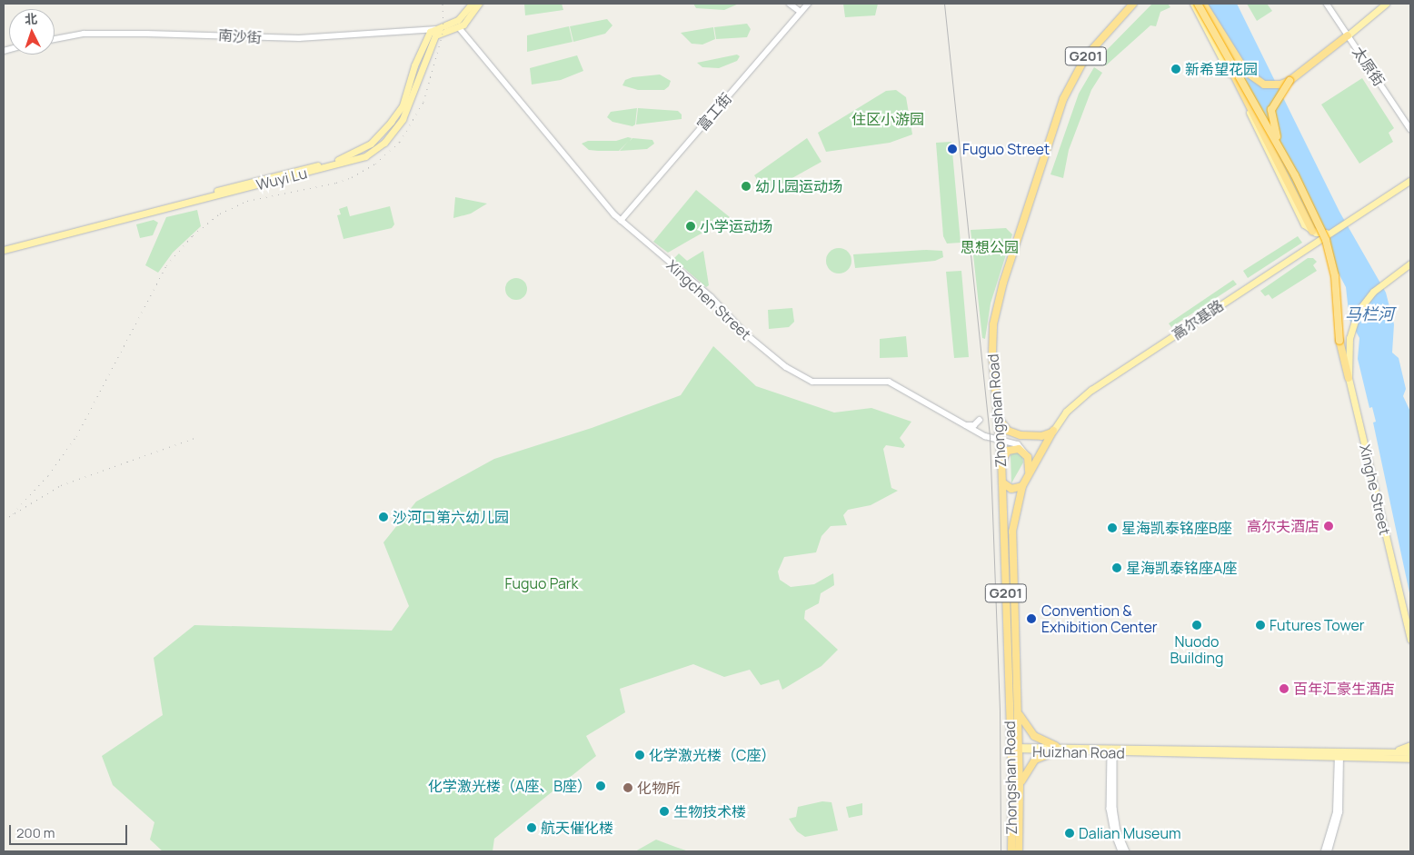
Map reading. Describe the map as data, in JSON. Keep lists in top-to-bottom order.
{
  "streets": {
    "highway": ["G201", "Zhongshan Road"],
    "main road": [
      "Wuyi Lu",
      "高尔基路",
      "Xinghe Street",
      "Huizhan Road"
    ],
    "street": [
      "南沙街",
      "太原街",
      "富工街",
      "Xingchen Street"
    ]
  },
  "crossings": [
    ["南沙街", "Wuyi Lu"],
    ["富工街", "Xingchen Street"],
    ["Xingchen Street", "Zhongshan Road"],
    ["高尔基路", "Zhongshan Road"],
    ["Zhongshan Road", "Huizhan Road"]
  ],
  "water": ["马栏河"],
  "parks": ["住区小游园", "思想公园", "Fuguo Park"],
  "places": [
    "新希望花园",
    "Fuguo Street",
    "幼儿园运动场",
    "小学运动场",
    "沙河口第六幼儿园",
    "高尔夫酒店",
    "星海凯泰铭座B座",
    "星海凯泰铭座A座",
    "Convention & Exhibition Center",
    "Nuodo Building",
    "Futures Tower",
    "百年汇豪生酒店",
    "化学激光楼（C座）",
    "化学激光楼（A座、B座）",
    "化物所",
    "生物技术楼",
    "航天催化楼",
    "Dalian Museum"
  ],
  "scale_bar": "200 m",
  "north": "top"
}
